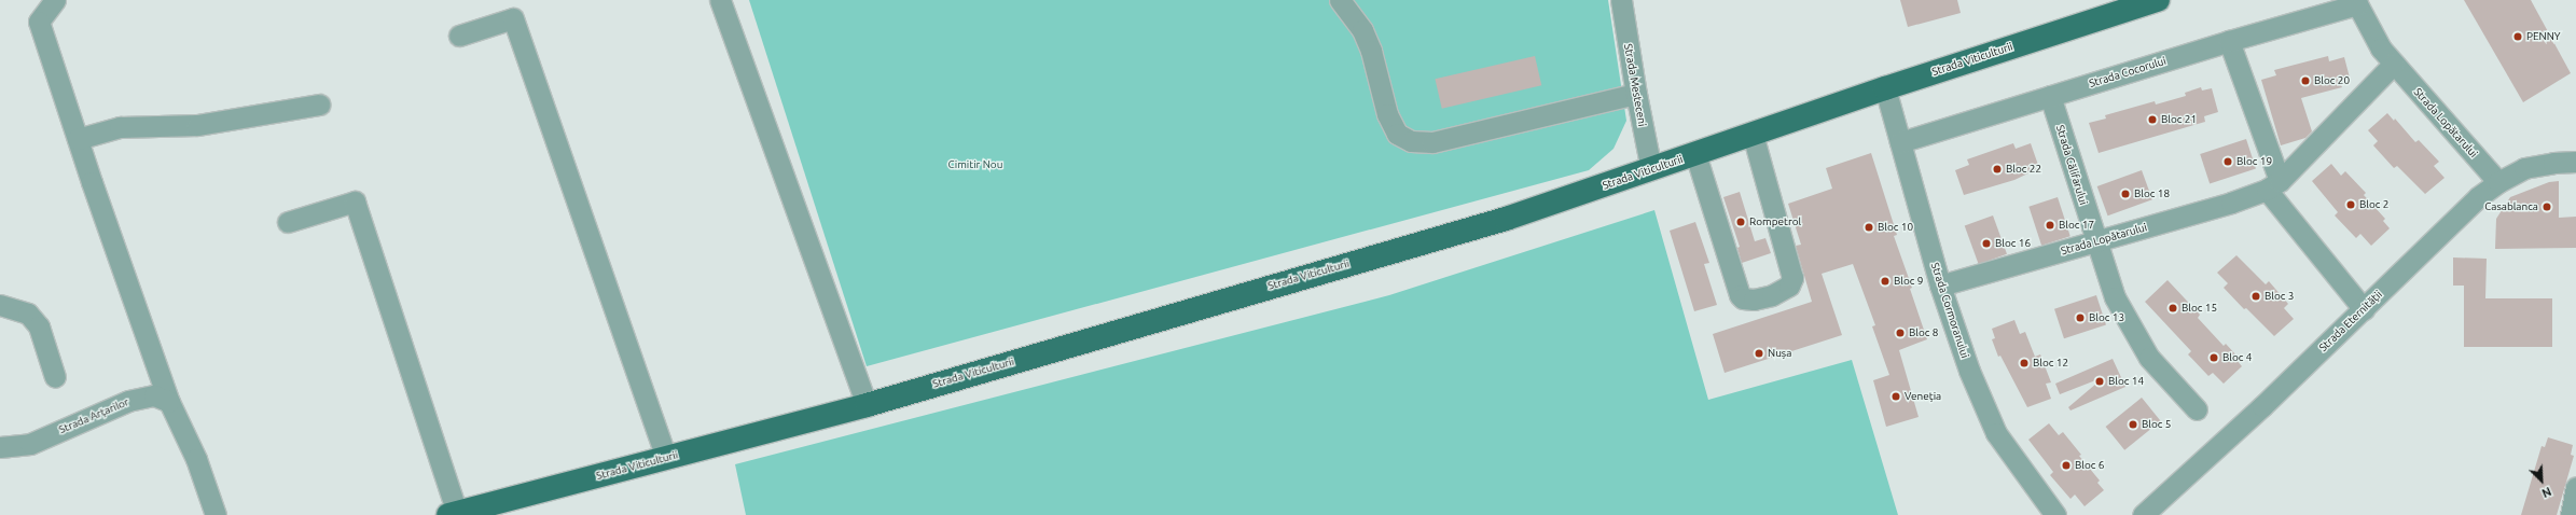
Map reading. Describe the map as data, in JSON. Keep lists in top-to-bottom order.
{
  "streets": {
    "main road": ["Strada Viticulturii"],
    "street": [
      "Strada Cocorului",
      "Strada Mesteceni",
      "Strada Lopătarului",
      "Strada Călifarului",
      "Strada Cormoranului",
      "Strada Eternității",
      "Strada Arțarilor"
    ]
  },
  "crossings": [
    ["Strada Viticulturii", "Strada Mesteceni"],
    ["Strada Viticulturii", "Strada Cormoranului"],
    ["Strada Cocorului", "Strada Lopătarului"],
    ["Strada Cocorului", "Strada Călifarului"],
    ["Strada Cocorului", "Strada Cormoranului"],
    ["Strada Lopătarului", "Strada Călifarului"],
    ["Strada Lopătarului", "Strada Cormoranului"],
    ["Strada Lopătarului", "Strada Eternității"]
  ],
  "parks": ["Cimitir Nou"],
  "places": [
    "PENNY",
    "Bloc 20",
    "Bloc 21",
    "Bloc 19",
    "Bloc 22",
    "Bloc 18",
    "Bloc 2",
    "Casablanca",
    "Rompetrol",
    "Bloc 17",
    "Bloc 10",
    "Bloc 16",
    "Bloc 9",
    "Bloc 3",
    "Bloc 15",
    "Bloc 13",
    "Bloc 8",
    "Nușa",
    "Bloc 4",
    "Bloc 12",
    "Bloc 14",
    "Veneția",
    "Bloc 5",
    "Bloc 6"
  ],
  "north": "bottom right"
}
